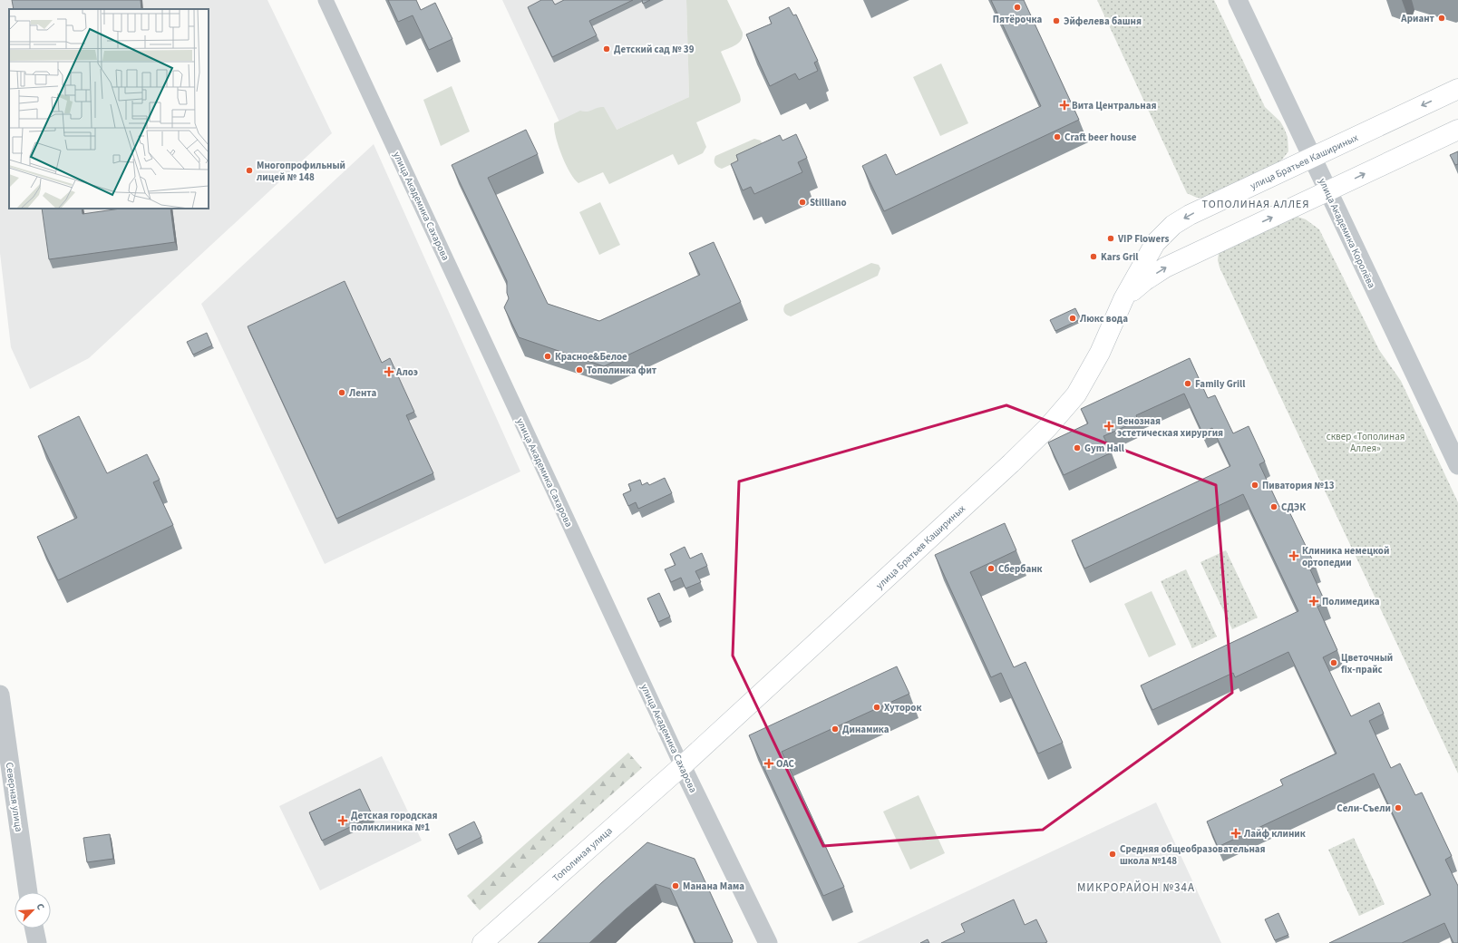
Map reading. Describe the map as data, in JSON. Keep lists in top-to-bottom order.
{
  "streets": {
    "main road": ["улица Братьев Кашириных", "Тополиная улица"],
    "street": ["улица Академика Сахарова", "улица Академика Королёва", "Северная улица"]
  },
  "crossings": [
    ["улица Братьев Кашириных", "улица Академика Сахарова"],
    ["улица Братьев Кашириных", "улица Академика Королёва"],
    ["улица Братьев Кашириных", "Тополиная улица"],
    ["улица Академика Сахарова", "Тополиная улица"]
  ],
  "districts": ["ТОПОЛИНАЯ АЛЛЕЯ", "МИКРОРАЙОН №34А"],
  "parks": ["сквер «Тополиная Аллея»"],
  "places": {
    "other": [
      "Пятёрочка",
      "Ариант",
      "Эйфелева башня",
      "Детский сад № 39",
      "Craft beer house",
      "Многопрофильный лицей № 148",
      "Stilliano",
      "VIP Flowers",
      "Kars Gril",
      "Люкс вода",
      "Красное&Белое",
      "Тополинка фит",
      "Family Grill",
      "Лента",
      "Gym Hall",
      "Пиватория №13",
      "СДЭК",
      "Сбербанк",
      "Цветочный fix-прайс",
      "Хуторок",
      "Динамика",
      "Сели-Съели",
      "Средняя общеобразовательная школа №148",
      "Манана Мама"
    ],
    "health": [
      "Вита Центральная",
      "Алоэ",
      "Венозная эстетическая хирургия",
      "Клиника немецкой ортопедии",
      "Полимедика",
      "ОАС",
      "Детская городская поликлиника №1",
      "Лайф клиник"
    ]
  },
  "north": "top right"
}
